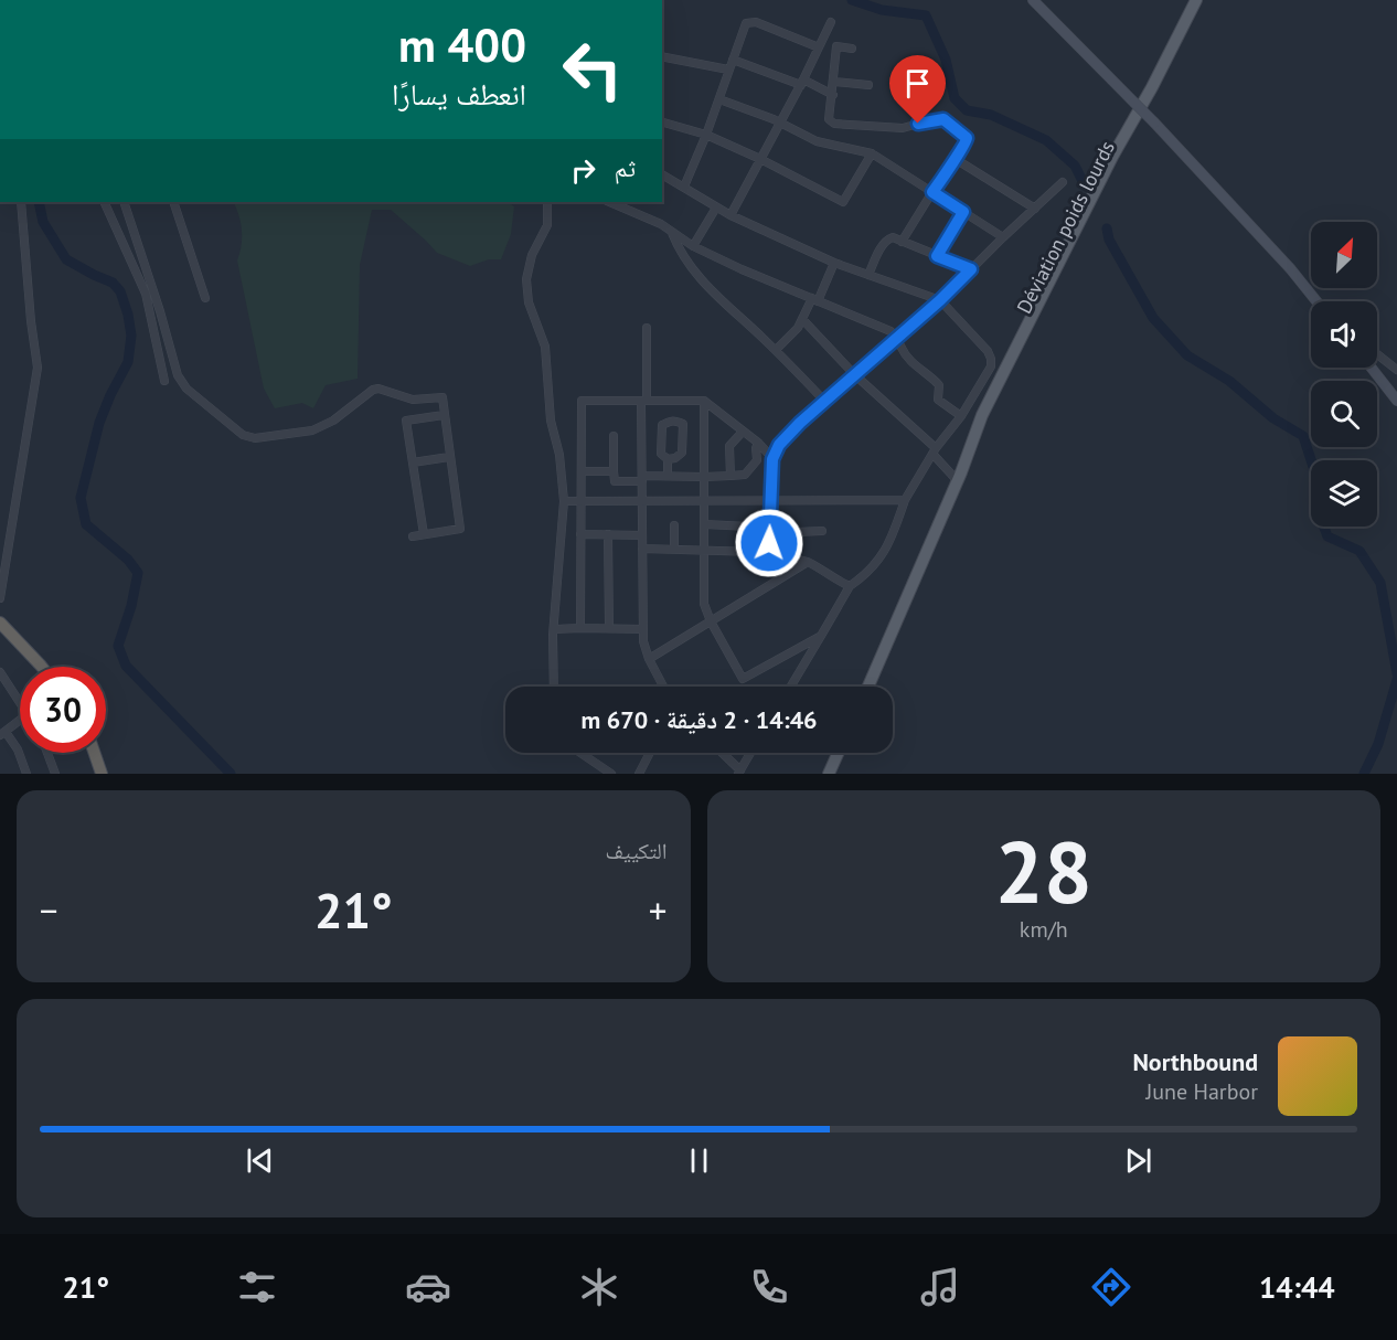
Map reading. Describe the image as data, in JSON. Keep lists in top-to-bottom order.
{
  "streets": {
    "main road": ["Déviation poids lourds"]
  },
  "north": "top right",
  "page": {
    "turn": ["400 m", "انعطف يسارًا"],
    "then": "ثم",
    "limit": "30",
    "trip": "14:46 · 2 دقيقة · 670 m",
    "tile": [
      ["28", "km/h"],
      "التكييف"
    ],
    "heat": ["−", "21°", "+"],
    "song": ["Northbound", "June Harbor"],
    "tabs": ["14:44", "21°"]
  }
}
